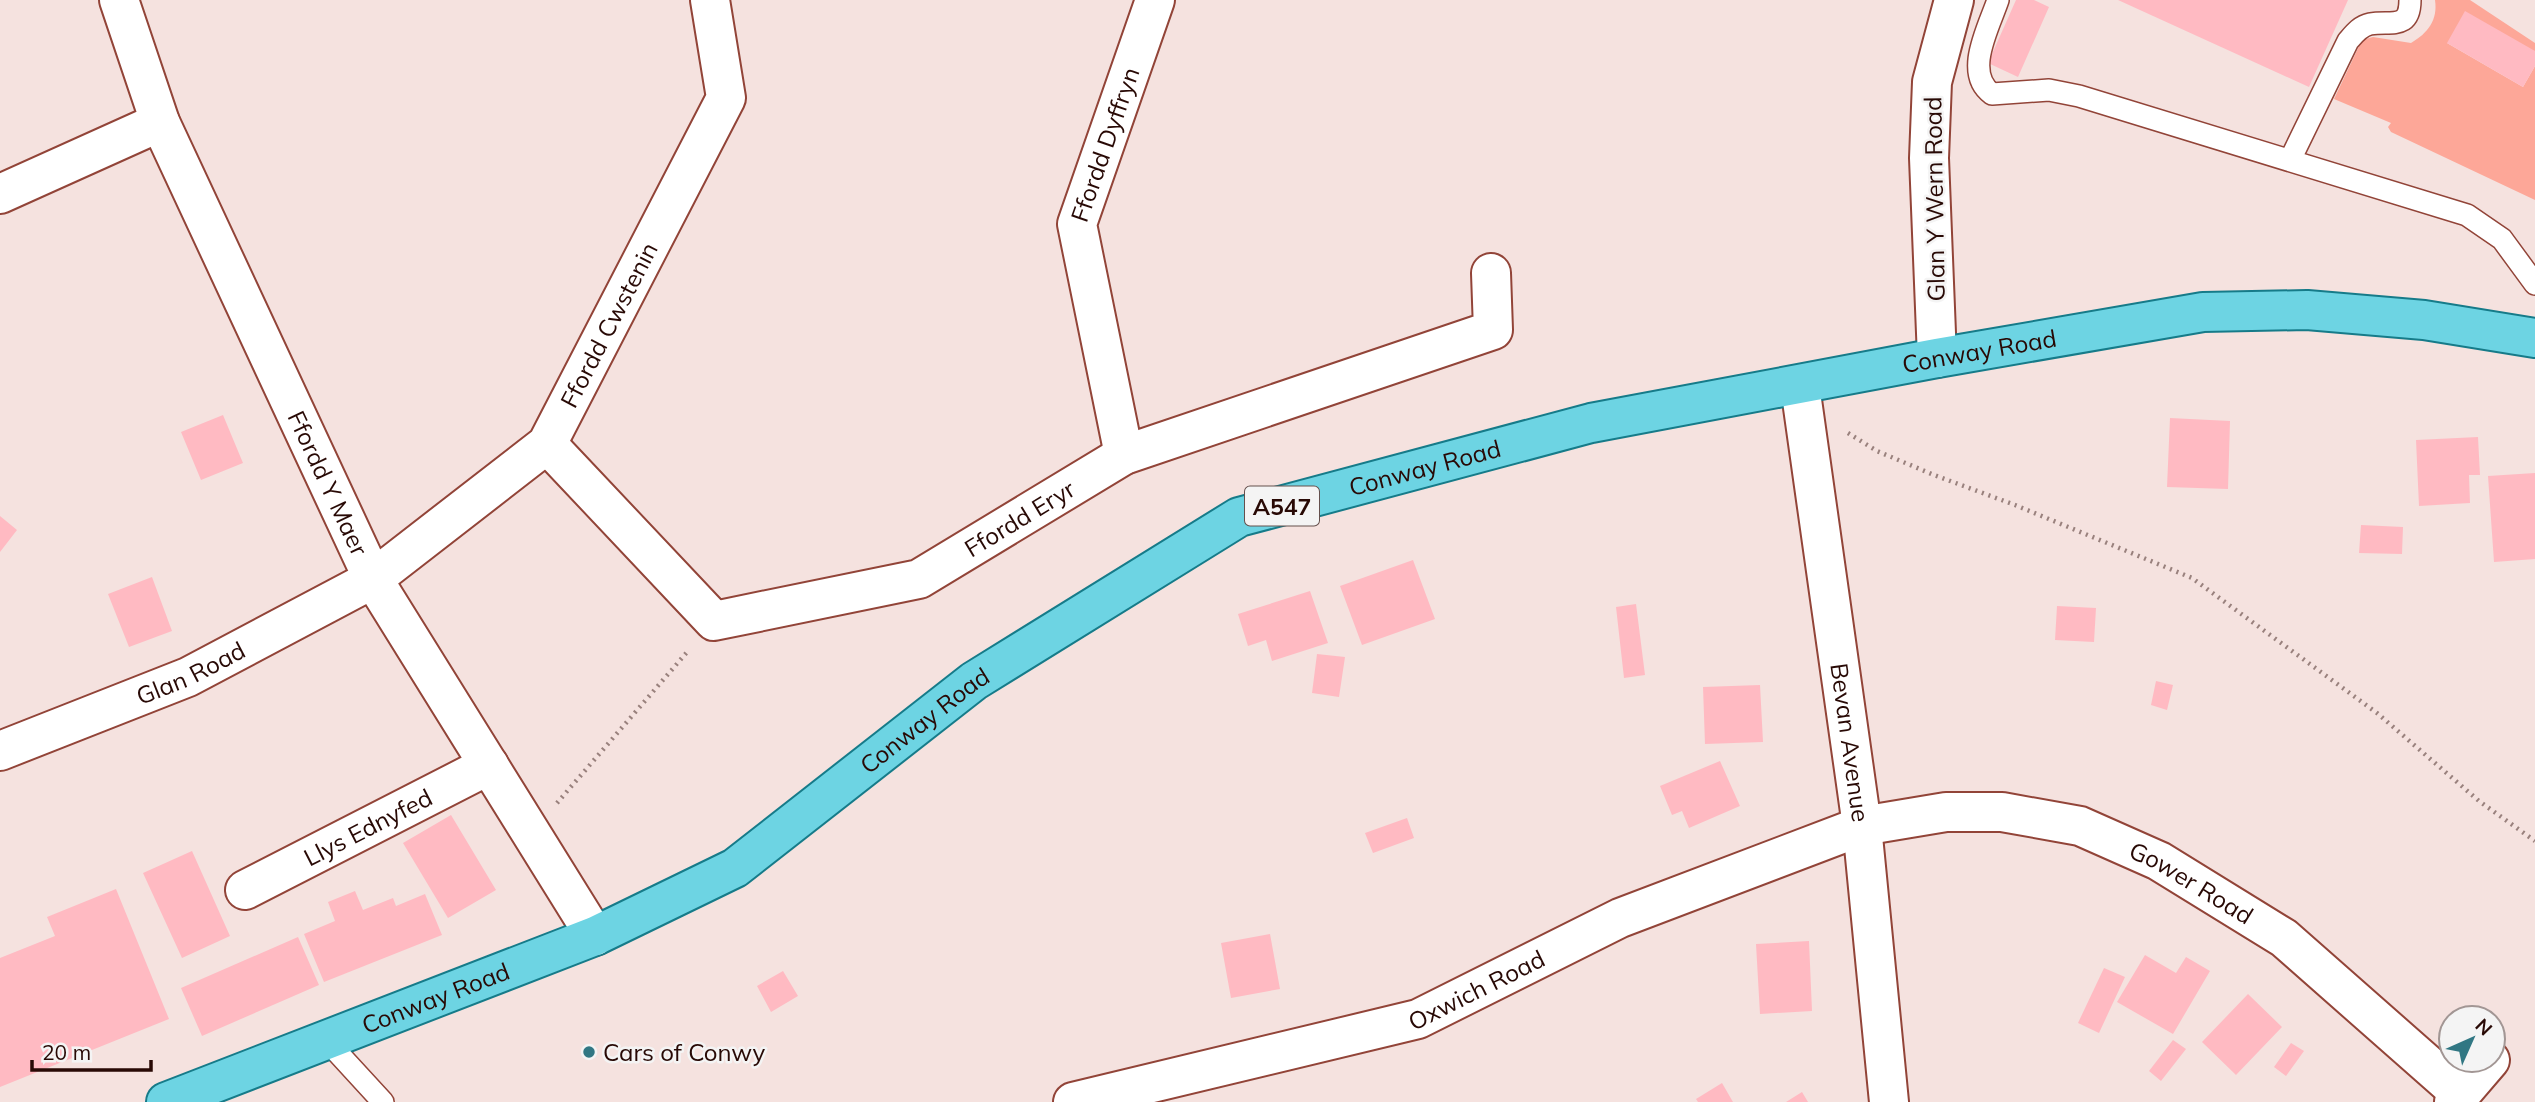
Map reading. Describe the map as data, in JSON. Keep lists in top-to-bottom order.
{
  "streets": {
    "main road": ["Conway Road", "A547"],
    "street": [
      "Ffordd Dyffryn",
      "Glan Y Wern Road",
      "Ffordd Cwstenin",
      "Ffordd Y Maer",
      "Ffordd Eryr",
      "Glan Road",
      "Bevan Avenue",
      "Llys Ednyfed",
      "Gower Road",
      "Oxwich Road"
    ]
  },
  "crossings": [
    ["Ffordd Dyffryn", "Ffordd Eryr"],
    ["Glan Y Wern Road", "Conway Road"],
    ["Ffordd Cwstenin", "Ffordd Y Maer"],
    ["Ffordd Cwstenin", "Glan Road"],
    ["Conway Road", "Ffordd Y Maer"],
    ["Conway Road", "Bevan Avenue"],
    ["Ffordd Y Maer", "Glan Road"],
    ["Ffordd Y Maer", "Llys Ednyfed"],
    ["Bevan Avenue", "Gower Road"],
    ["Bevan Avenue", "Oxwich Road"],
    ["Gower Road", "Oxwich Road"]
  ],
  "places": ["Cars of Conwy"],
  "scale_bar": "20 m",
  "north": "top right"
}
